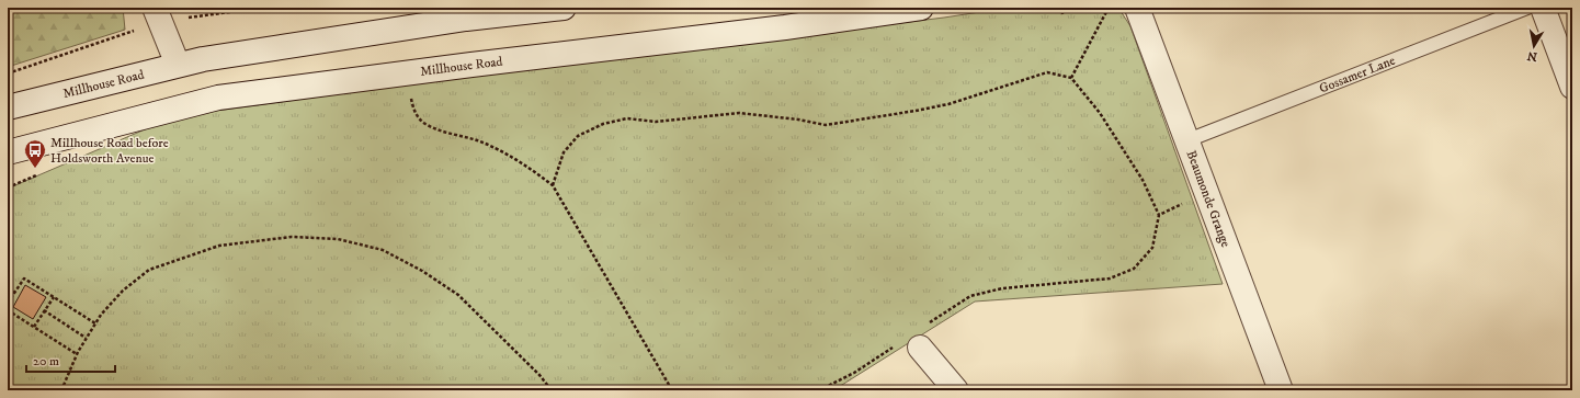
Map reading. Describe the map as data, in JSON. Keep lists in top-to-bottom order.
{
  "streets": {
    "main road": ["Millhouse Road", "Beaumonde Grange"],
    "lane": ["Gossamer Lane"]
  },
  "crossings": [
    ["Gossamer Lane", "Beaumonde Grange"]
  ],
  "places": {
    "bus stop": ["Millhouse Road before Holdsworth Avenue"]
  },
  "scale_bar": "20 m",
  "north": "bottom"
}
